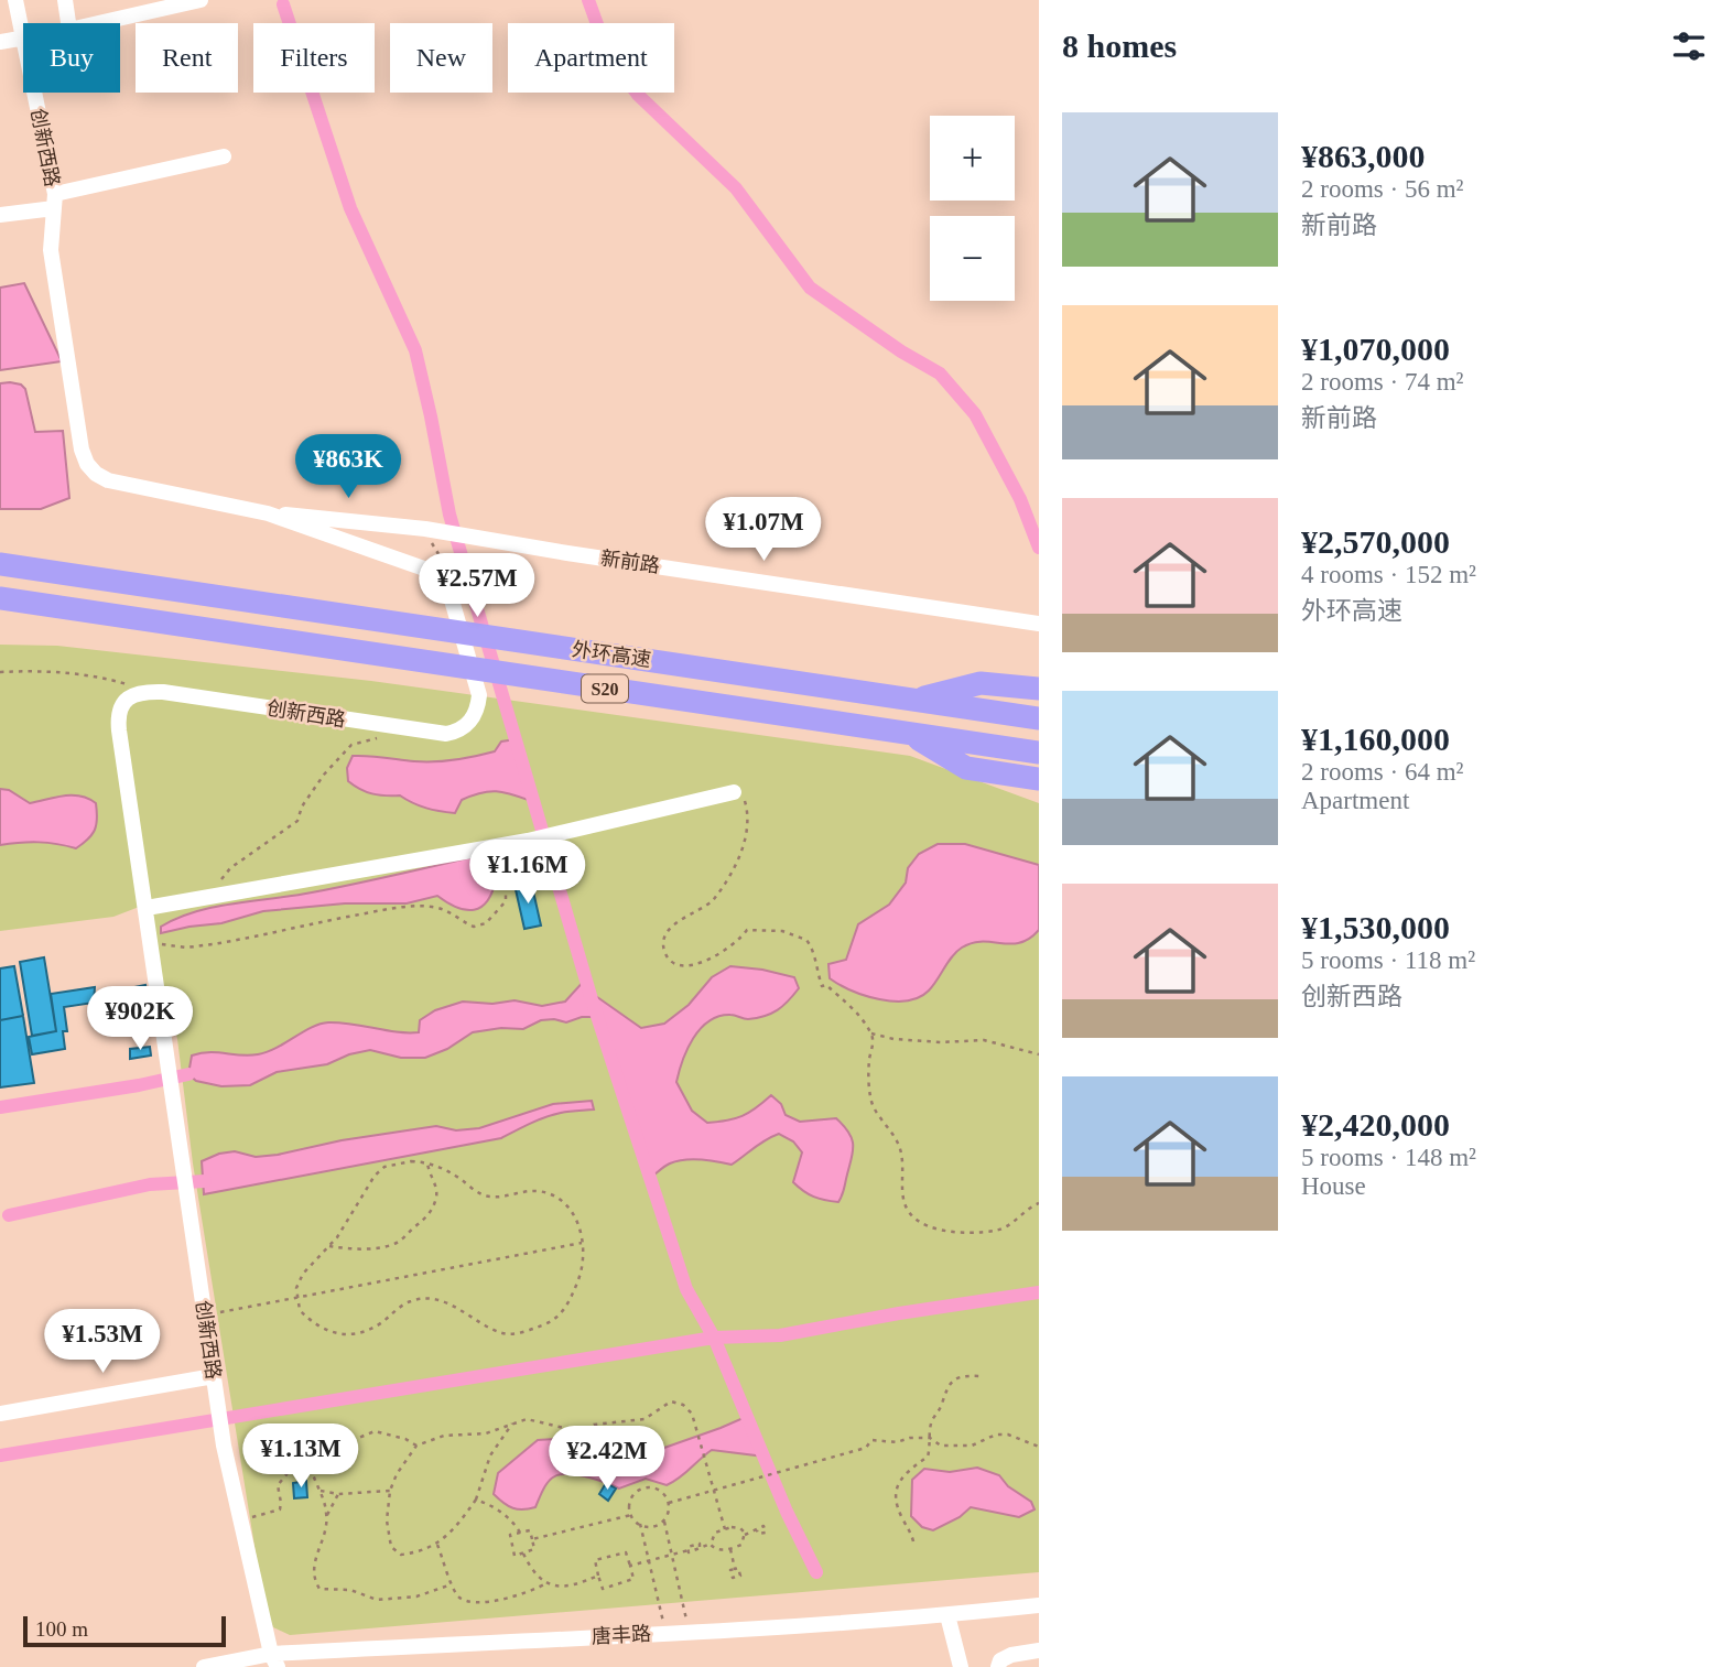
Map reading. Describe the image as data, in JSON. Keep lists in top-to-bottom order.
{
  "streets": {
    "highway": ["外环高速", "S20"],
    "street": ["创新西路", "新前路", "唐丰路"]
  },
  "crossings": [
    ["创新西路", "新前路"],
    ["创新西路", "唐丰路"]
  ],
  "scale_bar": "100 m",
  "page": {
    "heading": "8 homes",
    "chip": [
      "Buy",
      "Rent",
      "Filters",
      "New",
      "Apartment"
    ],
    "list": [
      {
        "name": "¥863,000",
        "note": "2 rooms · 56 m² · 新前路"
      },
      {
        "name": "¥1,070,000",
        "note": "2 rooms · 74 m² · 新前路"
      },
      {
        "name": "¥2,570,000",
        "note": "4 rooms · 152 m² · 外环高速"
      },
      {
        "name": "¥1,160,000",
        "note": "2 rooms · 64 m² · Apartment"
      },
      {
        "name": "¥1,530,000",
        "note": "5 rooms · 118 m² · 创新西路"
      },
      {
        "name": "¥2,420,000",
        "note": "5 rooms · 148 m² · House"
      }
    ],
    "map_buttons": ["+", "−"],
    "price": [
      "¥863K",
      "¥1.07M",
      "¥2.57M",
      "¥1.16M",
      "¥902K",
      "¥1.53M",
      "¥1.13M",
      "¥2.42M"
    ],
    "scale": "100 m"
  }
}
